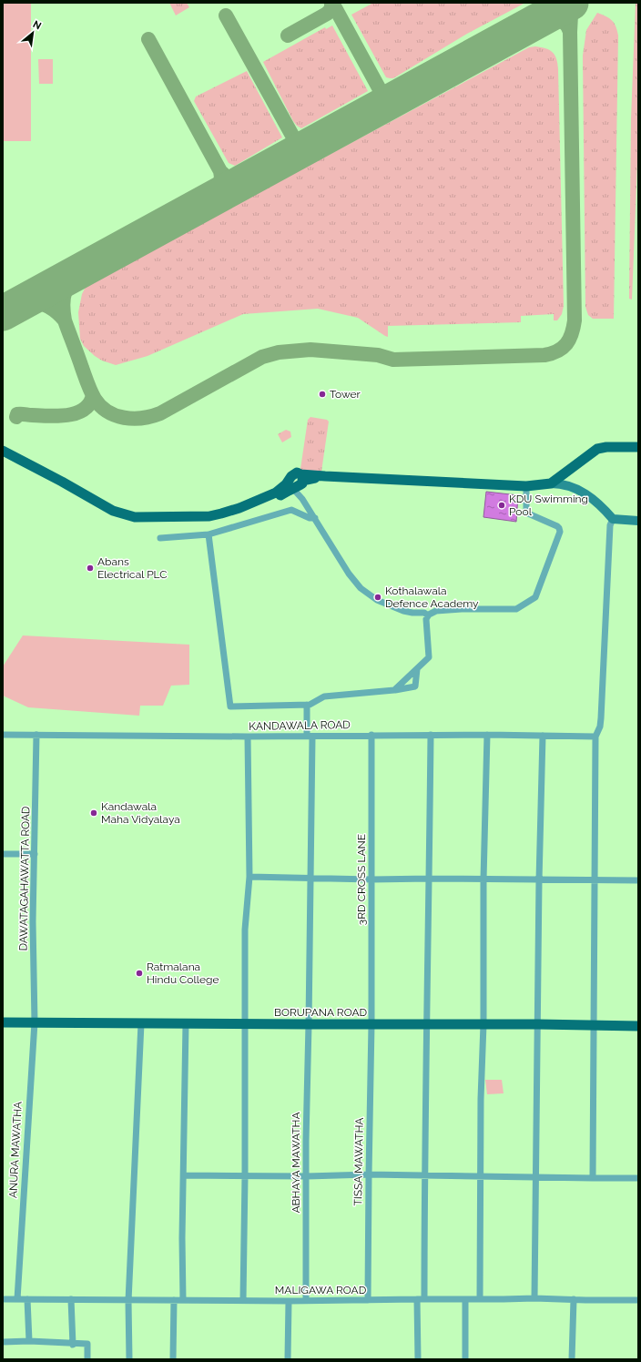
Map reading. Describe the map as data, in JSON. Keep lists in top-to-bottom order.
{
  "streets": {
    "main road": ["BORUPANA ROAD"],
    "street": [
      "KANDAWALA ROAD",
      "DAWATAGAHAWATTA ROAD",
      "3RD CROSS LANE",
      "ANURA MAWATHA",
      "TISSA MAWATHA",
      "ABHAYA MAWATHA",
      "MALIGAWA ROAD"
    ]
  },
  "crossings": [
    ["KANDAWALA ROAD", "DAWATAGAHAWATTA ROAD"],
    ["KANDAWALA ROAD", "3RD CROSS LANE"],
    ["KANDAWALA ROAD", "ABHAYA MAWATHA"],
    ["DAWATAGAHAWATTA ROAD", "BORUPANA ROAD"],
    ["DAWATAGAHAWATTA ROAD", "ANURA MAWATHA"],
    ["3RD CROSS LANE", "BORUPANA ROAD"],
    ["3RD CROSS LANE", "TISSA MAWATHA"],
    ["BORUPANA ROAD", "ANURA MAWATHA"],
    ["BORUPANA ROAD", "TISSA MAWATHA"],
    ["BORUPANA ROAD", "ABHAYA MAWATHA"],
    ["ANURA MAWATHA", "MALIGAWA ROAD"],
    ["TISSA MAWATHA", "MALIGAWA ROAD"],
    ["ABHAYA MAWATHA", "MALIGAWA ROAD"]
  ],
  "places": [
    "Tower",
    "KDU Swimming Pool",
    "Abans Electrical PLC",
    "Kothalawala Defence Academy",
    "Kandawala Maha Vidyalaya",
    "Ratmalana Hindu College"
  ],
  "north": "top right"
}
